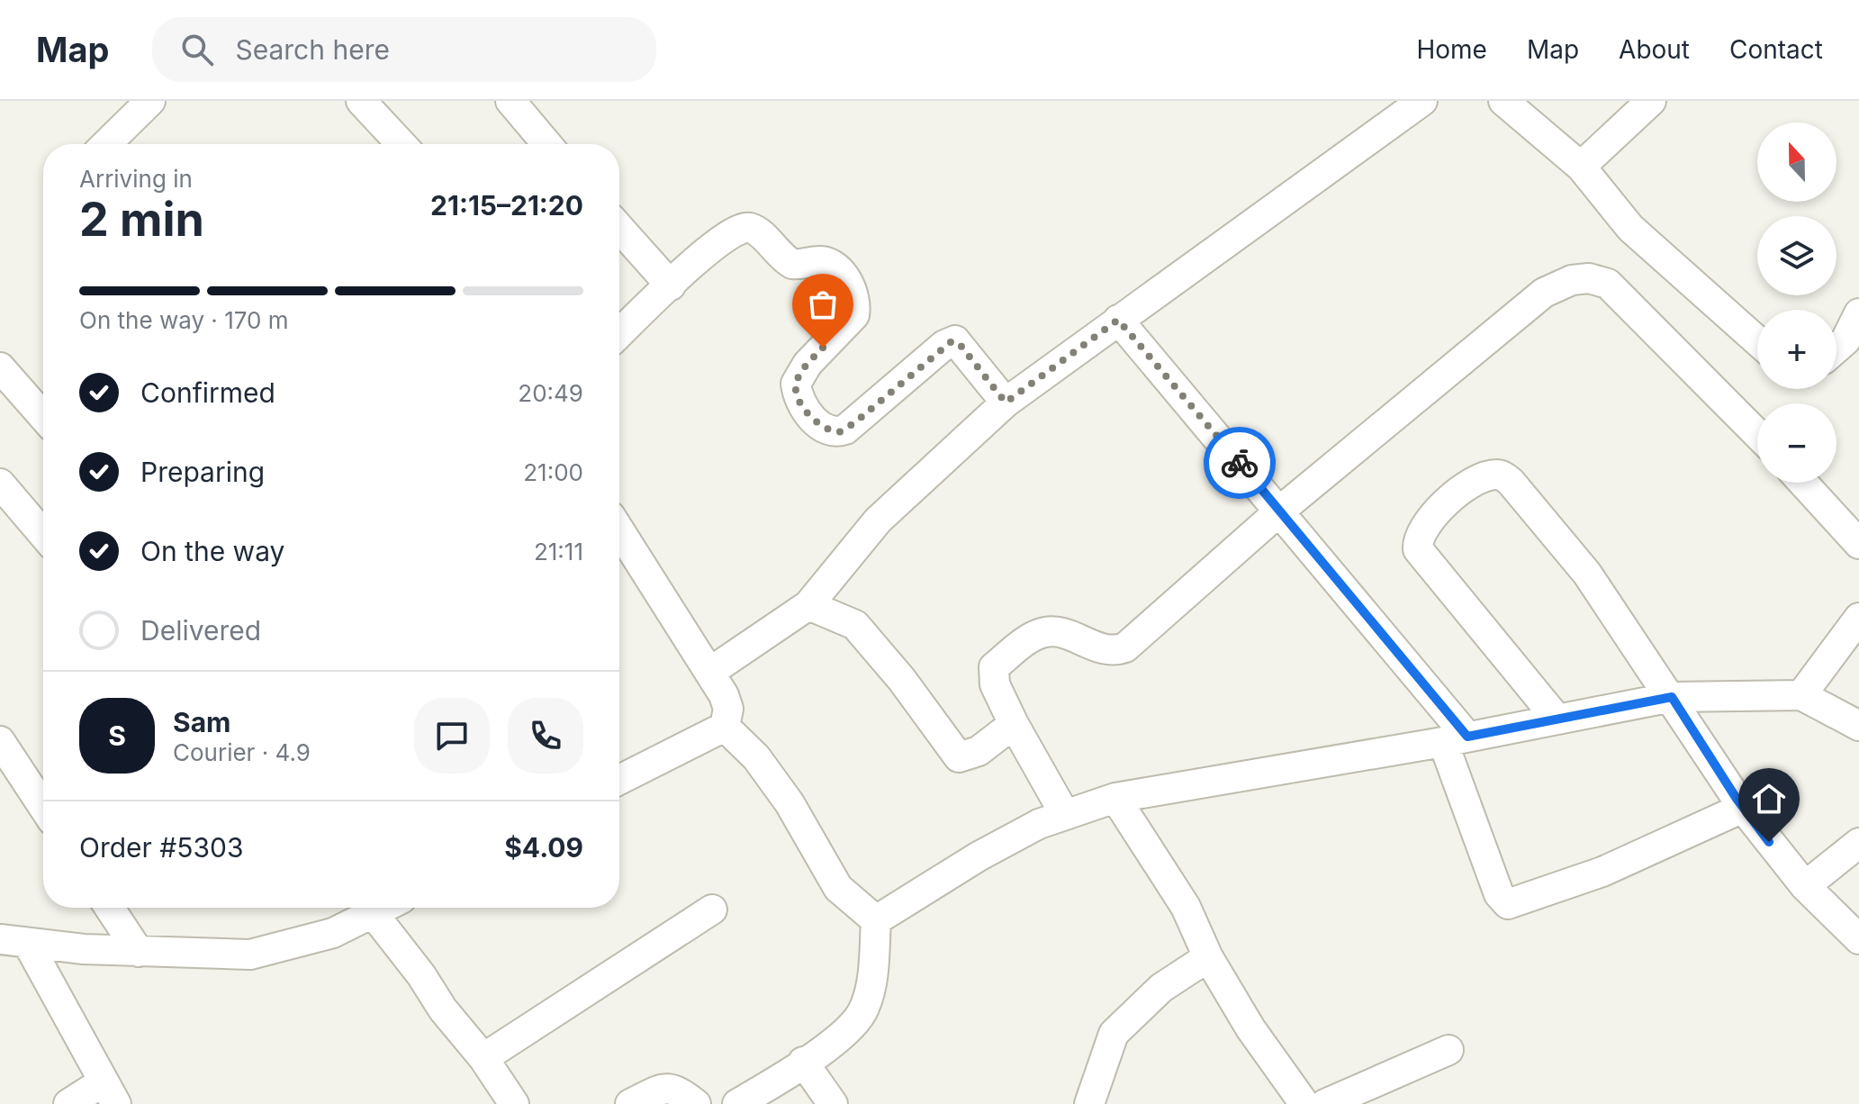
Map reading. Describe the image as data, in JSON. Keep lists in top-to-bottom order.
{
  "north": "top",
  "page": {
    "header": "Map",
    "search": "Search here",
    "nav": [
      "Home",
      "Map",
      "About",
      "Contact"
    ],
    "map_buttons": ["+", "−"],
    "heading": ["2 min", "Arriving in", "21:15–21:20"],
    "panel": [
      "Sam",
      "Courier · 4.9",
      "Order #5303",
      "$4.09"
    ],
    "bar": "On the way · 170 m",
    "list": [
      ["Confirmed", "20:49"],
      ["Preparing", "21:00"],
      ["On the way", "21:11"],
      "Delivered"
    ],
    "round": "S"
  }
}
